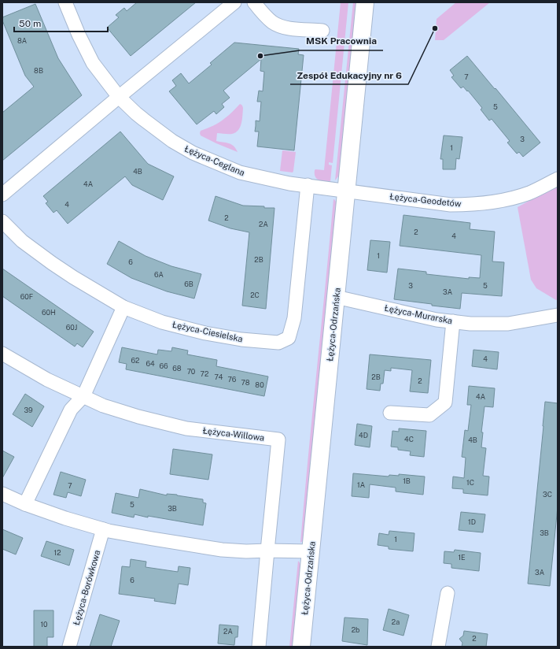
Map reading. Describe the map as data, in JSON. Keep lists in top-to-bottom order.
{
  "streets": {
    "main road": ["Łężyca-Odrzańska"],
    "street": [
      "Łężyca-Ceglana",
      "Łężyca-Geodetów",
      "Łężyca-Murarska",
      "Łężyca-Ciesielska",
      "Łężyca-Willowa",
      "Łężyca-Borówkowa"
    ]
  },
  "crossings": [
    ["Łężyca-Ceglana", "Łężyca-Geodetów"],
    ["Łężyca-Ceglana", "Łężyca-Odrzańska"],
    ["Łężyca-Ceglana", "Łężyca-Ciesielska"],
    ["Łężyca-Geodetów", "Łężyca-Odrzańska"],
    ["Łężyca-Murarska", "Łężyca-Odrzańska"]
  ],
  "places": ["Zespół Edukacyjny nr 6", "MSK Pracownia"],
  "house_numbers": [
    "8A",
    "8B",
    "7",
    "5",
    "3",
    "1",
    "4B",
    "4A",
    "4",
    "2",
    "2A",
    "2",
    "4",
    "1",
    "2B",
    "6",
    "6A",
    "6B",
    "3",
    "5",
    "3A",
    "2C",
    "60F",
    "60H",
    "60J",
    "4",
    "62",
    "64",
    "66",
    "68",
    "70",
    "72",
    "74",
    "2B",
    "76",
    "2",
    "78",
    "80",
    "4A",
    "39",
    "4D",
    "4C",
    "4B",
    "1B",
    "1C",
    "1A",
    "7",
    "3C",
    "5",
    "3B",
    "1D",
    "3B",
    "1",
    "12",
    "1E",
    "3A",
    "6",
    "2a",
    "10",
    "2b",
    "2A",
    "2"
  ],
  "scale_bar": "50 m"
}
